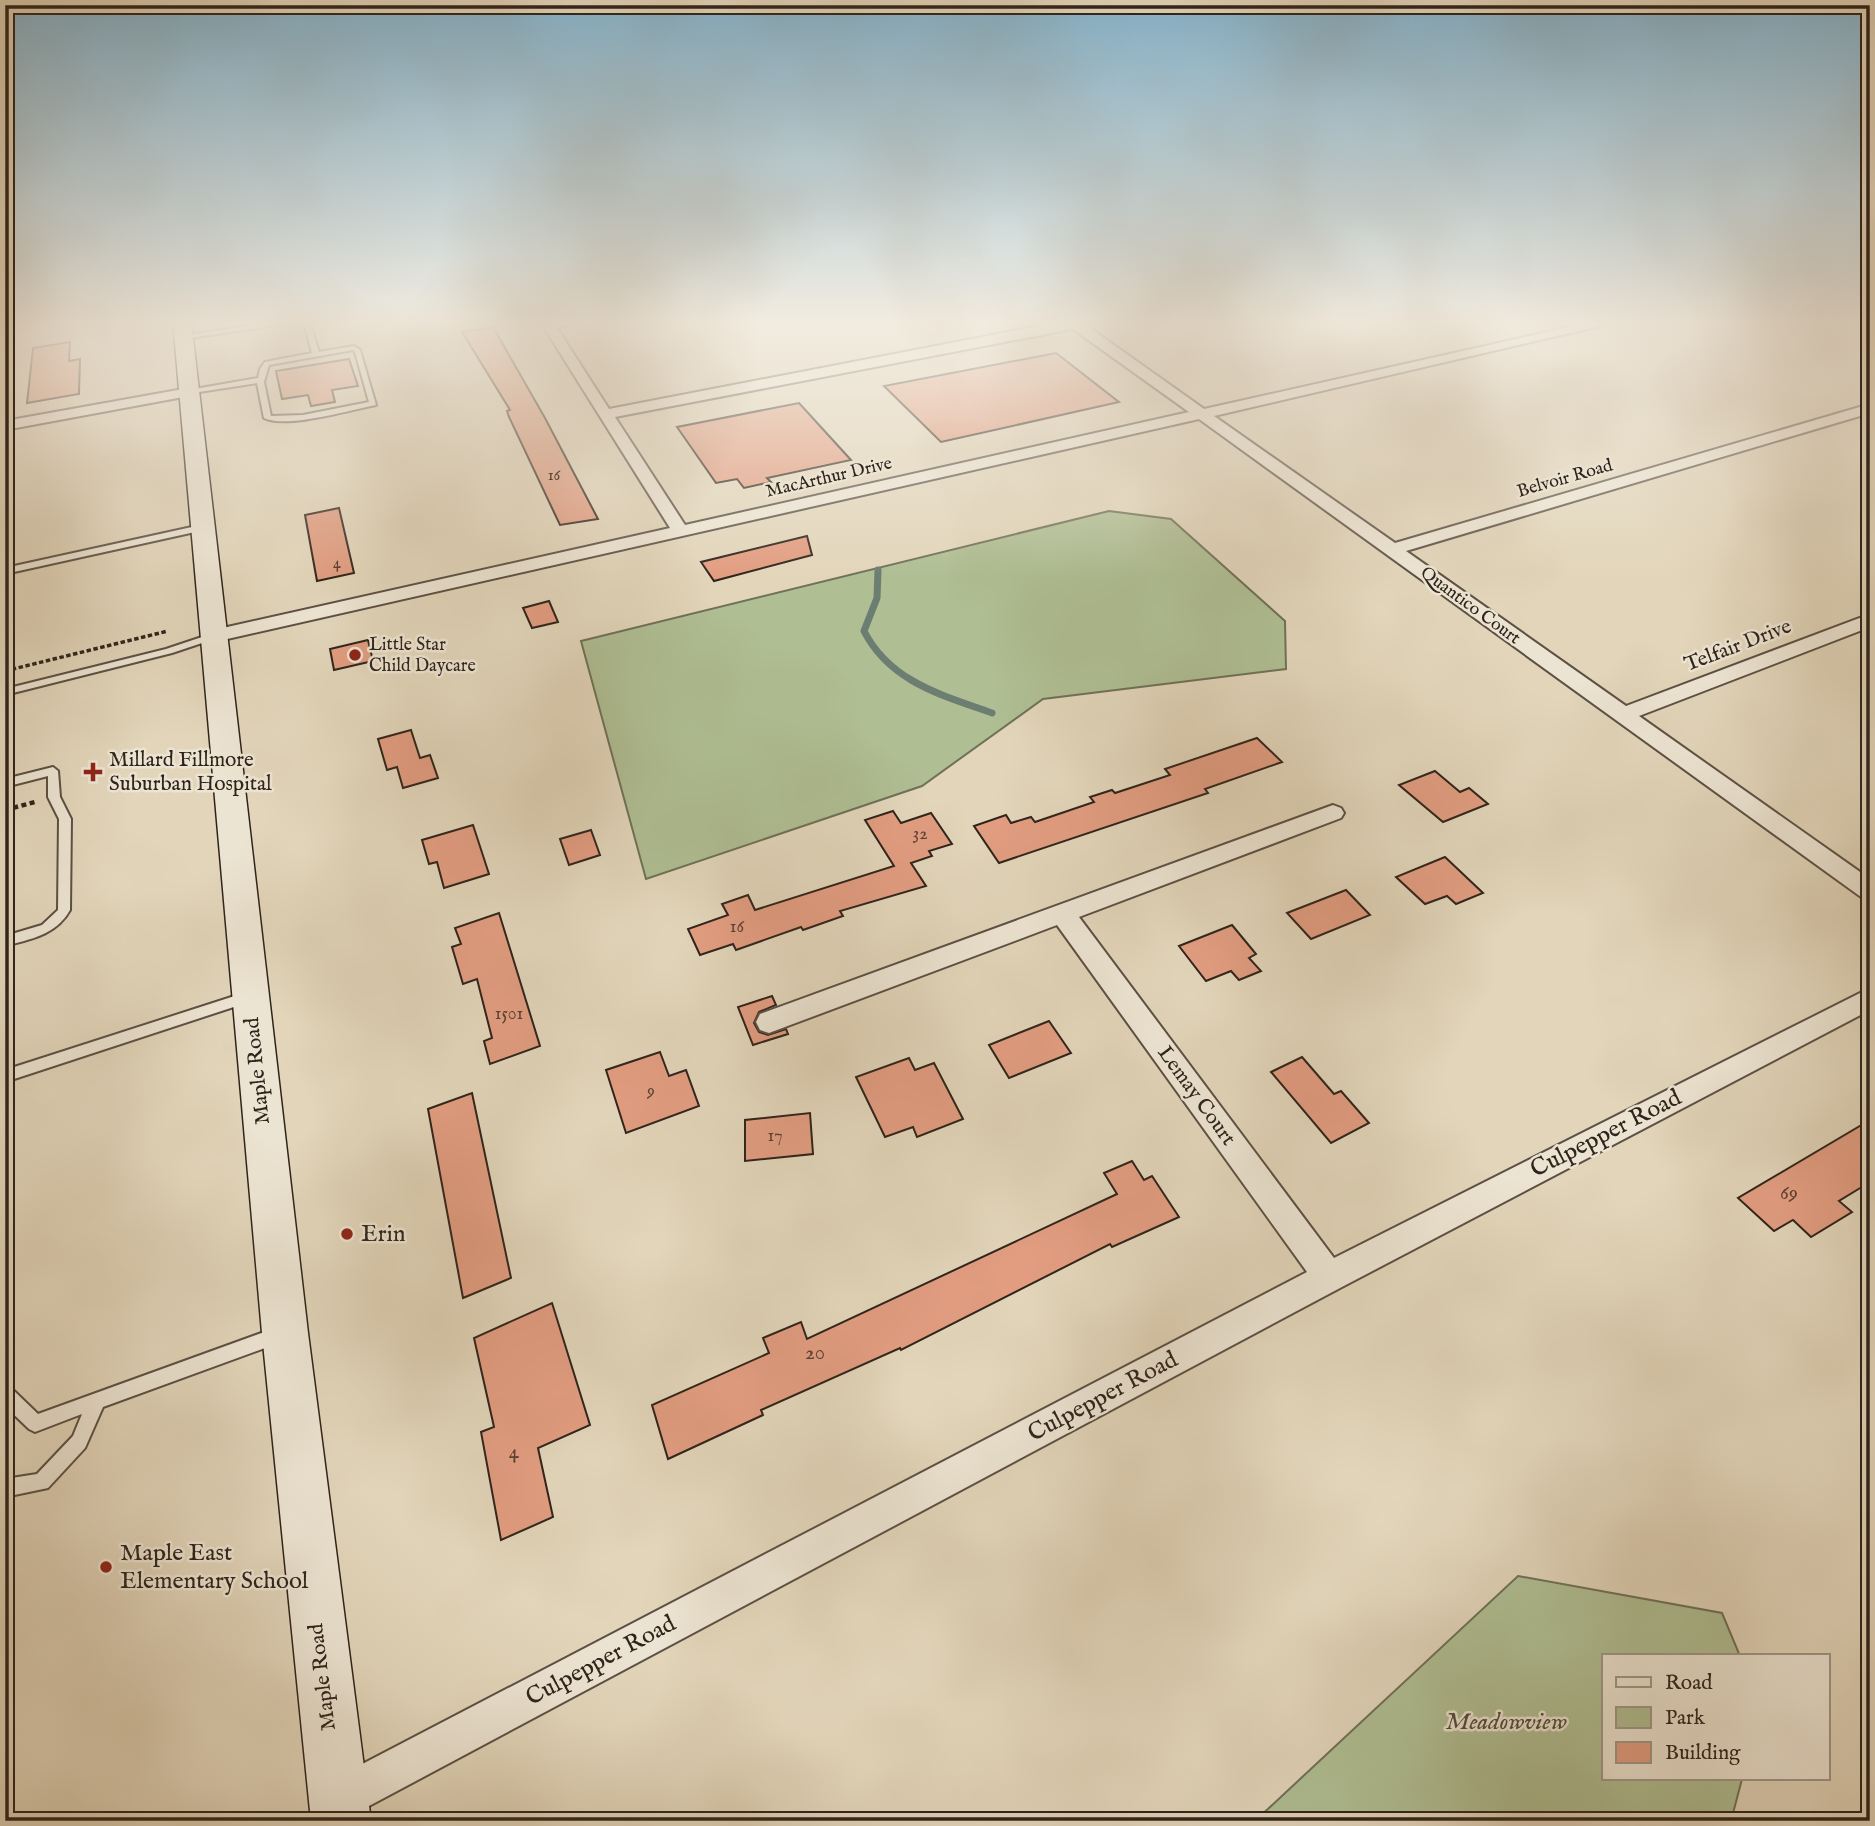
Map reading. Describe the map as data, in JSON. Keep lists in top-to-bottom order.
{
  "streets": {
    "main road": ["Maple Road"],
    "street": [
      "MacArthur Drive",
      "Belvoir Road",
      "Quantico Court",
      "Telfair Drive",
      "Lemay Court",
      "Culpepper Road"
    ]
  },
  "crossings": [
    ["MacArthur Drive", "Quantico Court"],
    ["MacArthur Drive", "Maple Road"],
    ["Belvoir Road", "Quantico Court"],
    ["Quantico Court", "Telfair Drive"],
    ["Maple Road", "Culpepper Road"],
    ["Lemay Court", "Culpepper Road"]
  ],
  "parks": ["Meadowview"],
  "places": {
    "other": ["Little Star Child Daycare", "Erin", "Maple East Elementary School"],
    "health": ["Millard Fillmore Suburban Hospital"]
  },
  "house_numbers": [
    "16",
    "4",
    "32",
    "16",
    "1501",
    "9",
    "17",
    "69",
    "20",
    "4"
  ],
  "legend": ["Road", "Park", "Building"]
}
